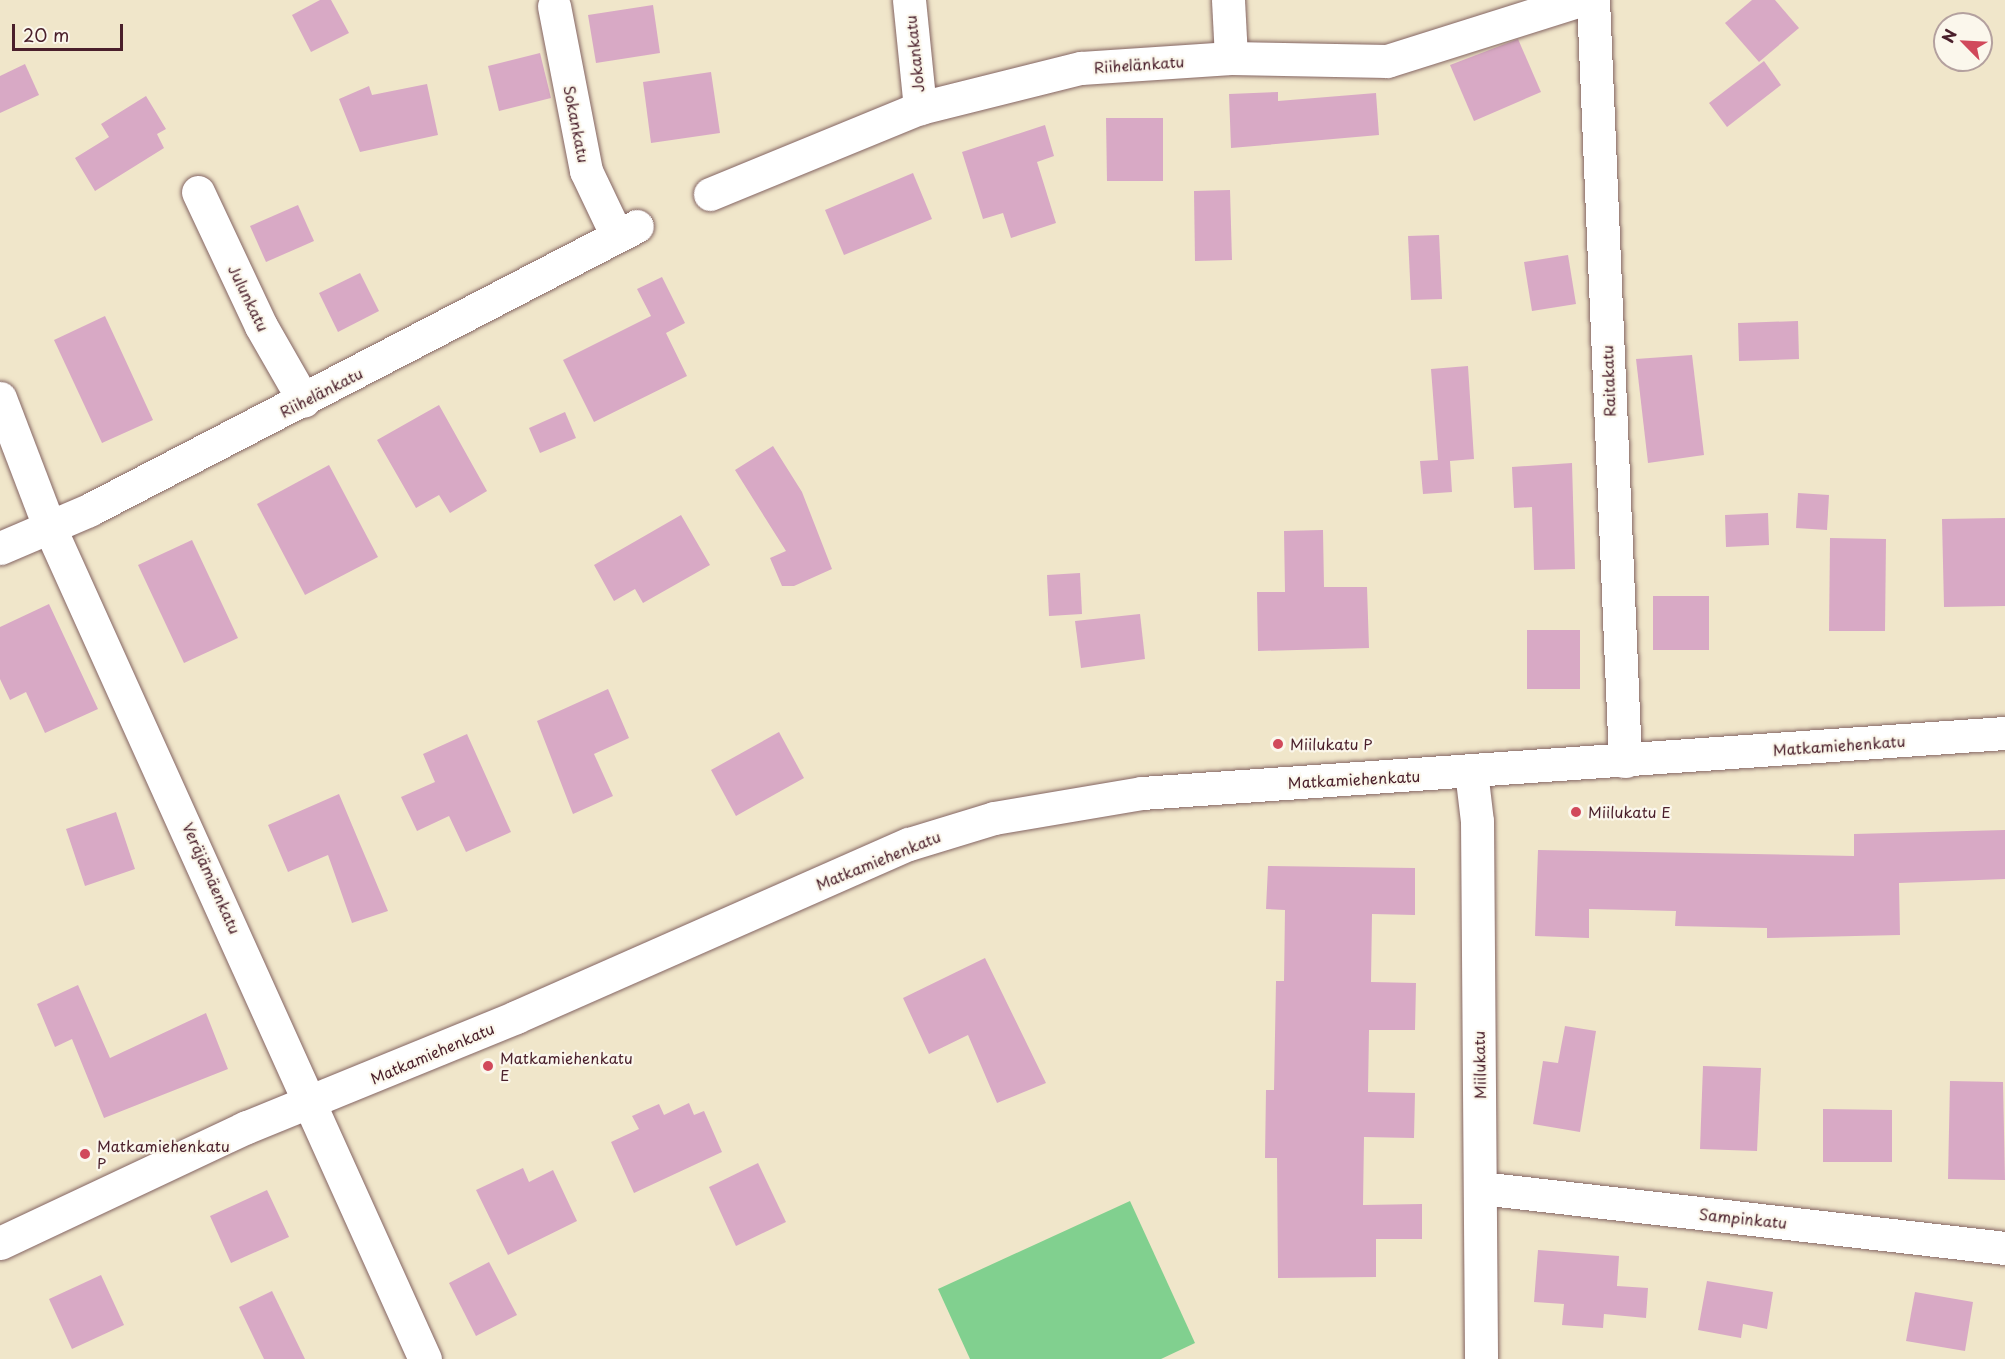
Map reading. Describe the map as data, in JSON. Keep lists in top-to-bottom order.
{
  "streets": {
    "street": [
      "Jokankatu",
      "Riihelänkatu",
      "Sokankatu",
      "Julunkatu",
      "Raitakatu",
      "Matkamiehenkatu",
      "Veräjämäenkatu",
      "Miilukatu",
      "Sampinkatu"
    ]
  },
  "crossings": [
    ["Jokankatu", "Riihelänkatu"],
    ["Riihelänkatu", "Sokankatu"],
    ["Riihelänkatu", "Julunkatu"],
    ["Riihelänkatu", "Veräjämäenkatu"],
    ["Raitakatu", "Matkamiehenkatu"],
    ["Matkamiehenkatu", "Veräjämäenkatu"],
    ["Matkamiehenkatu", "Miilukatu"],
    ["Miilukatu", "Sampinkatu"]
  ],
  "places": [
    "Miilukatu P",
    "Miilukatu E",
    "Matkamiehenkatu E",
    "Matkamiehenkatu P"
  ],
  "scale_bar": "20 m",
  "north": "top left"
}
